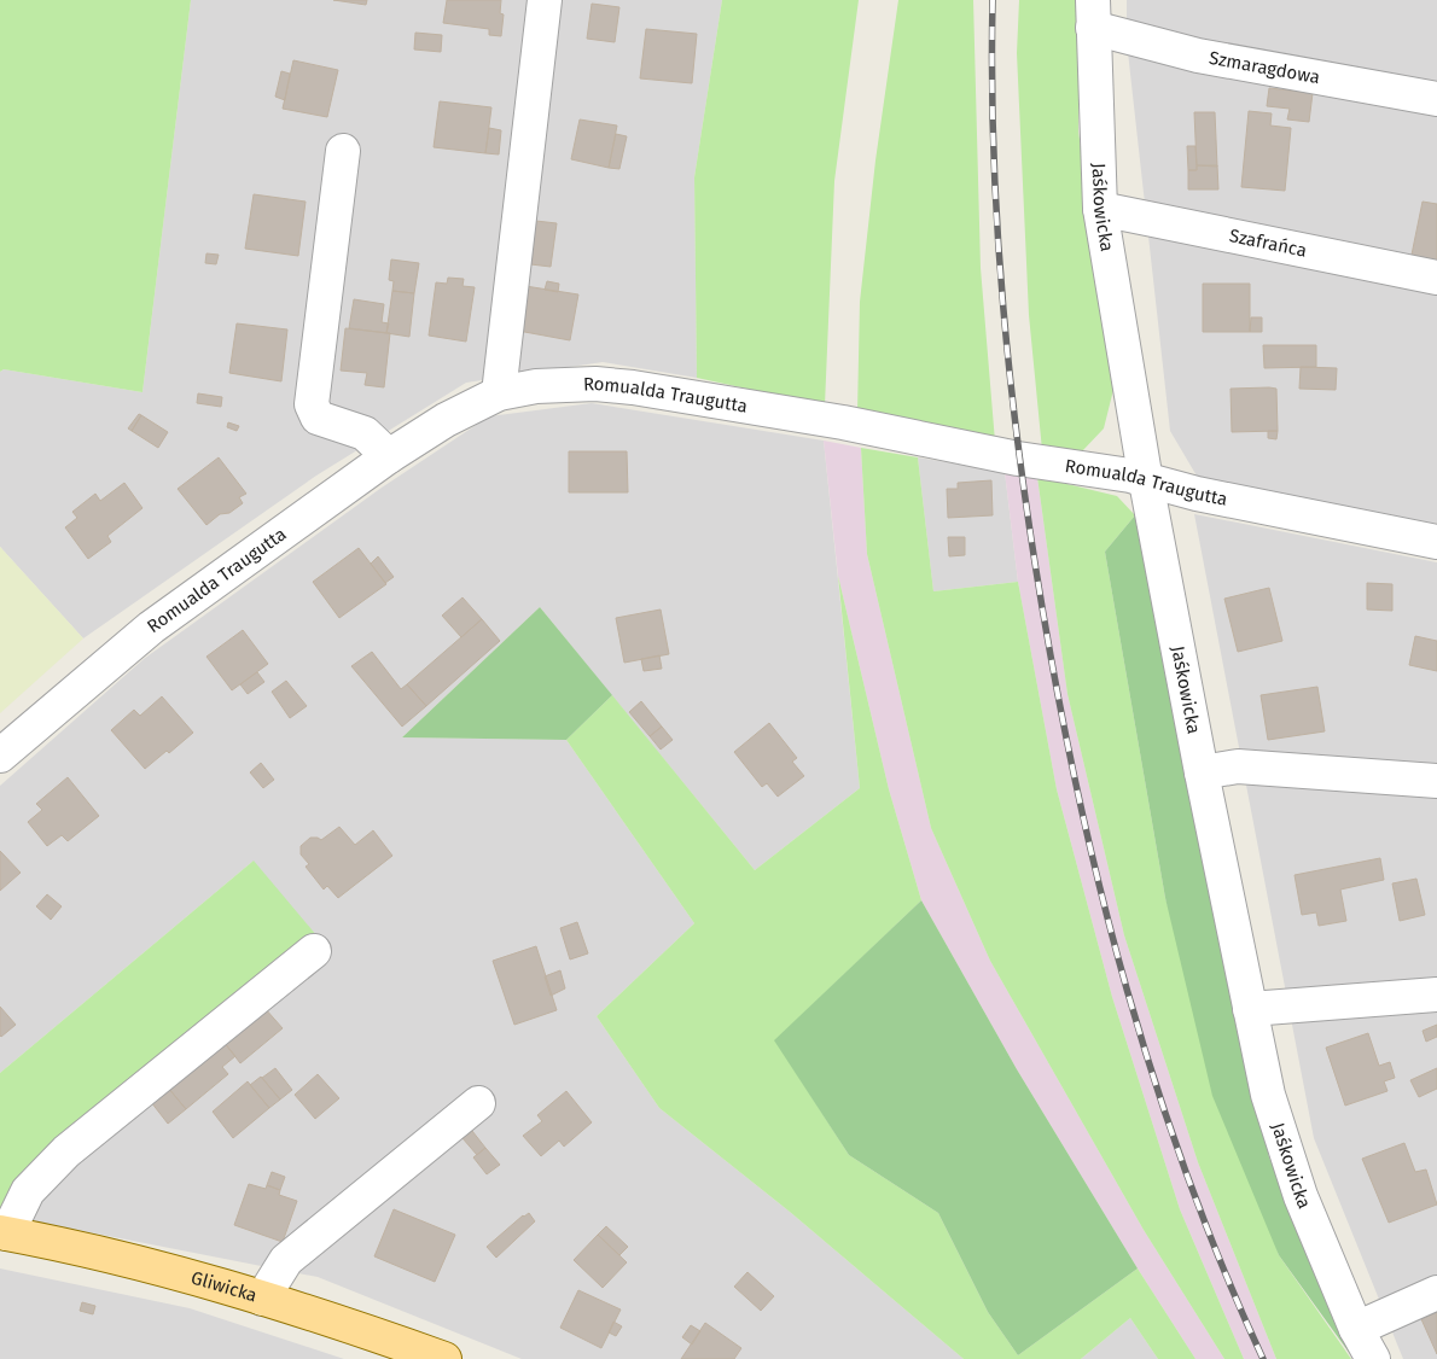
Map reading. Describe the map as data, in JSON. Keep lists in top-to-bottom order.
{
  "streets": {
    "main road": ["Gliwicka"],
    "street": [
      "Szmaragdowa",
      "Jaśkowicka",
      "Szafrańca",
      "Romualda Traugutta"
    ]
  },
  "crossings": [
    ["Szmaragdowa", "Jaśkowicka"],
    ["Jaśkowicka", "Szafrańca"],
    ["Jaśkowicka", "Romualda Traugutta"]
  ]
}
